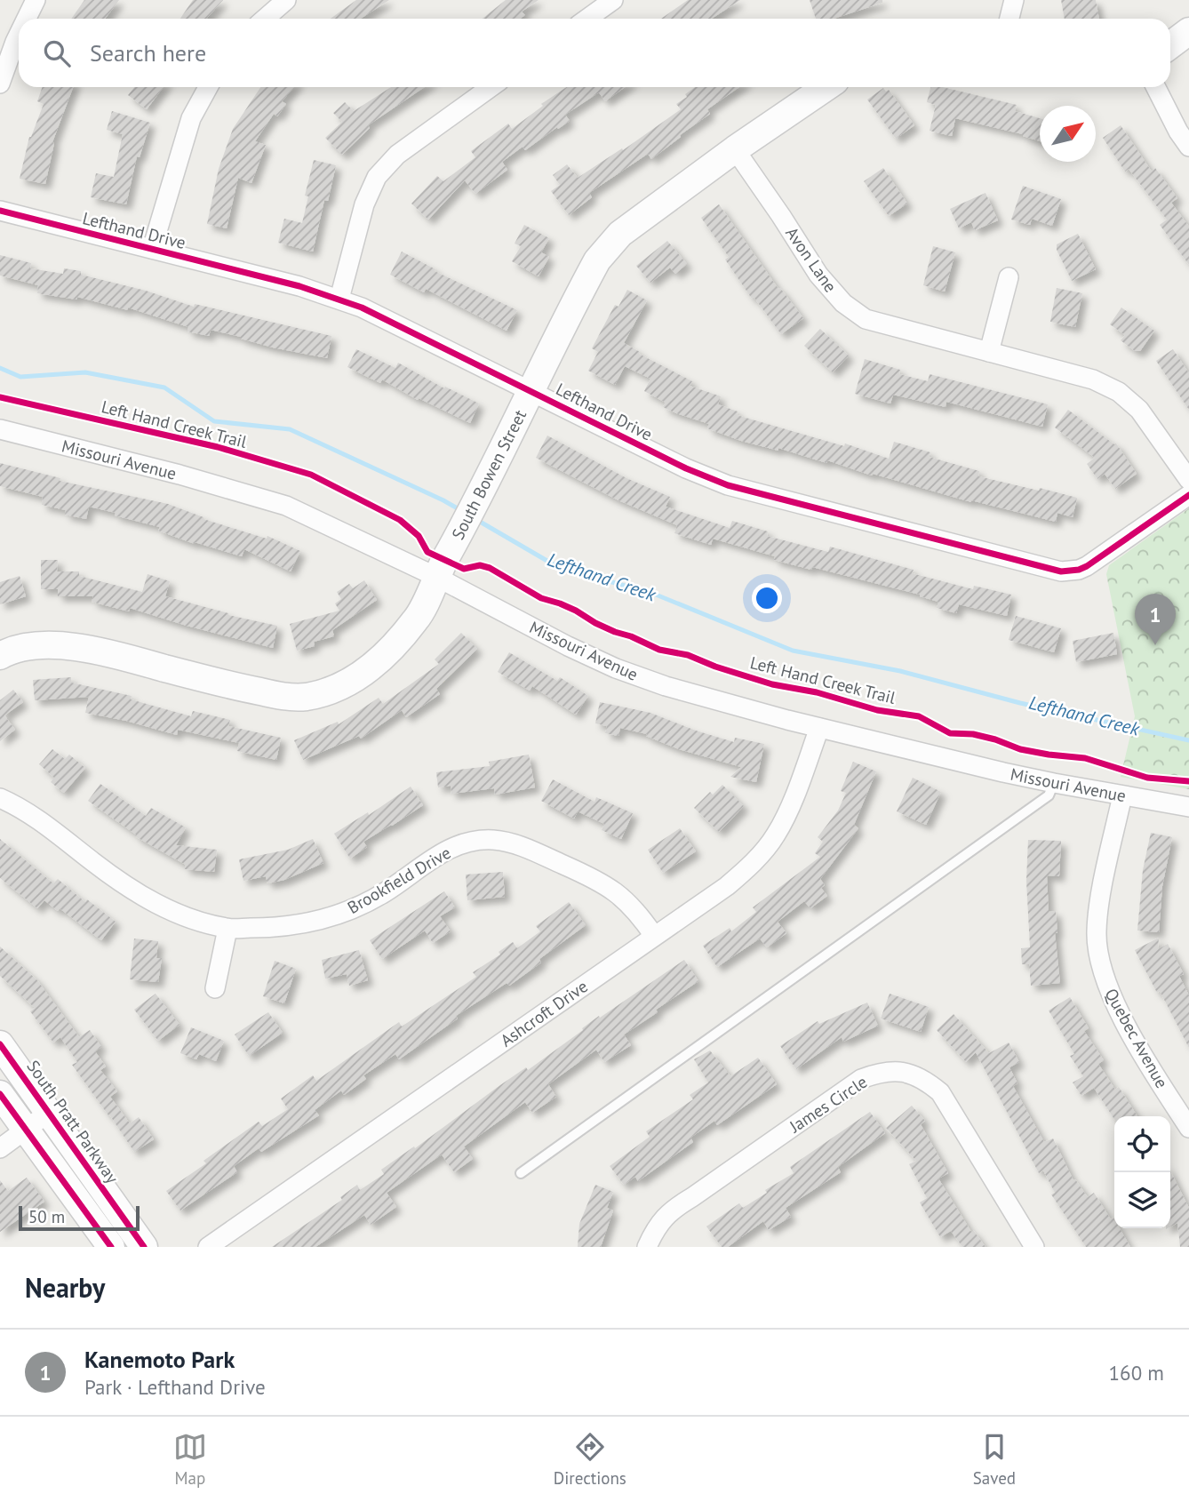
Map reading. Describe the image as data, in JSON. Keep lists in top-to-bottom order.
{
  "streets": {
    "street": [
      "Lefthand Drive",
      "Avon Lane",
      "Missouri Avenue",
      "South Bowen Street",
      "Brookfield Drive",
      "Ashcroft Drive",
      "Quebec Avenue",
      "James Circle",
      "South Pratt Parkway"
    ],
    "cycle path": ["Left Hand Creek Trail"]
  },
  "crossings": [
    ["Lefthand Drive", "South Bowen Street"],
    ["Avon Lane", "South Bowen Street"],
    ["Missouri Avenue", "South Bowen Street"],
    ["Missouri Avenue", "Ashcroft Drive"],
    ["Missouri Avenue", "Quebec Avenue"],
    ["Brookfield Drive", "Ashcroft Drive"]
  ],
  "water": ["Lefthand Creek"],
  "scale_bar": "50 m",
  "north": "top right",
  "page": {
    "search": "Search here",
    "pins": "1",
    "scale": "50 m",
    "heading": "Nearby",
    "list": [
      {
        "mark": "1",
        "name": "Kanemoto Park",
        "note": "Park · Lefthand Drive",
        "value": "160 m"
      }
    ],
    "nav": ["Map", "Directions", "Saved"]
  }
}
